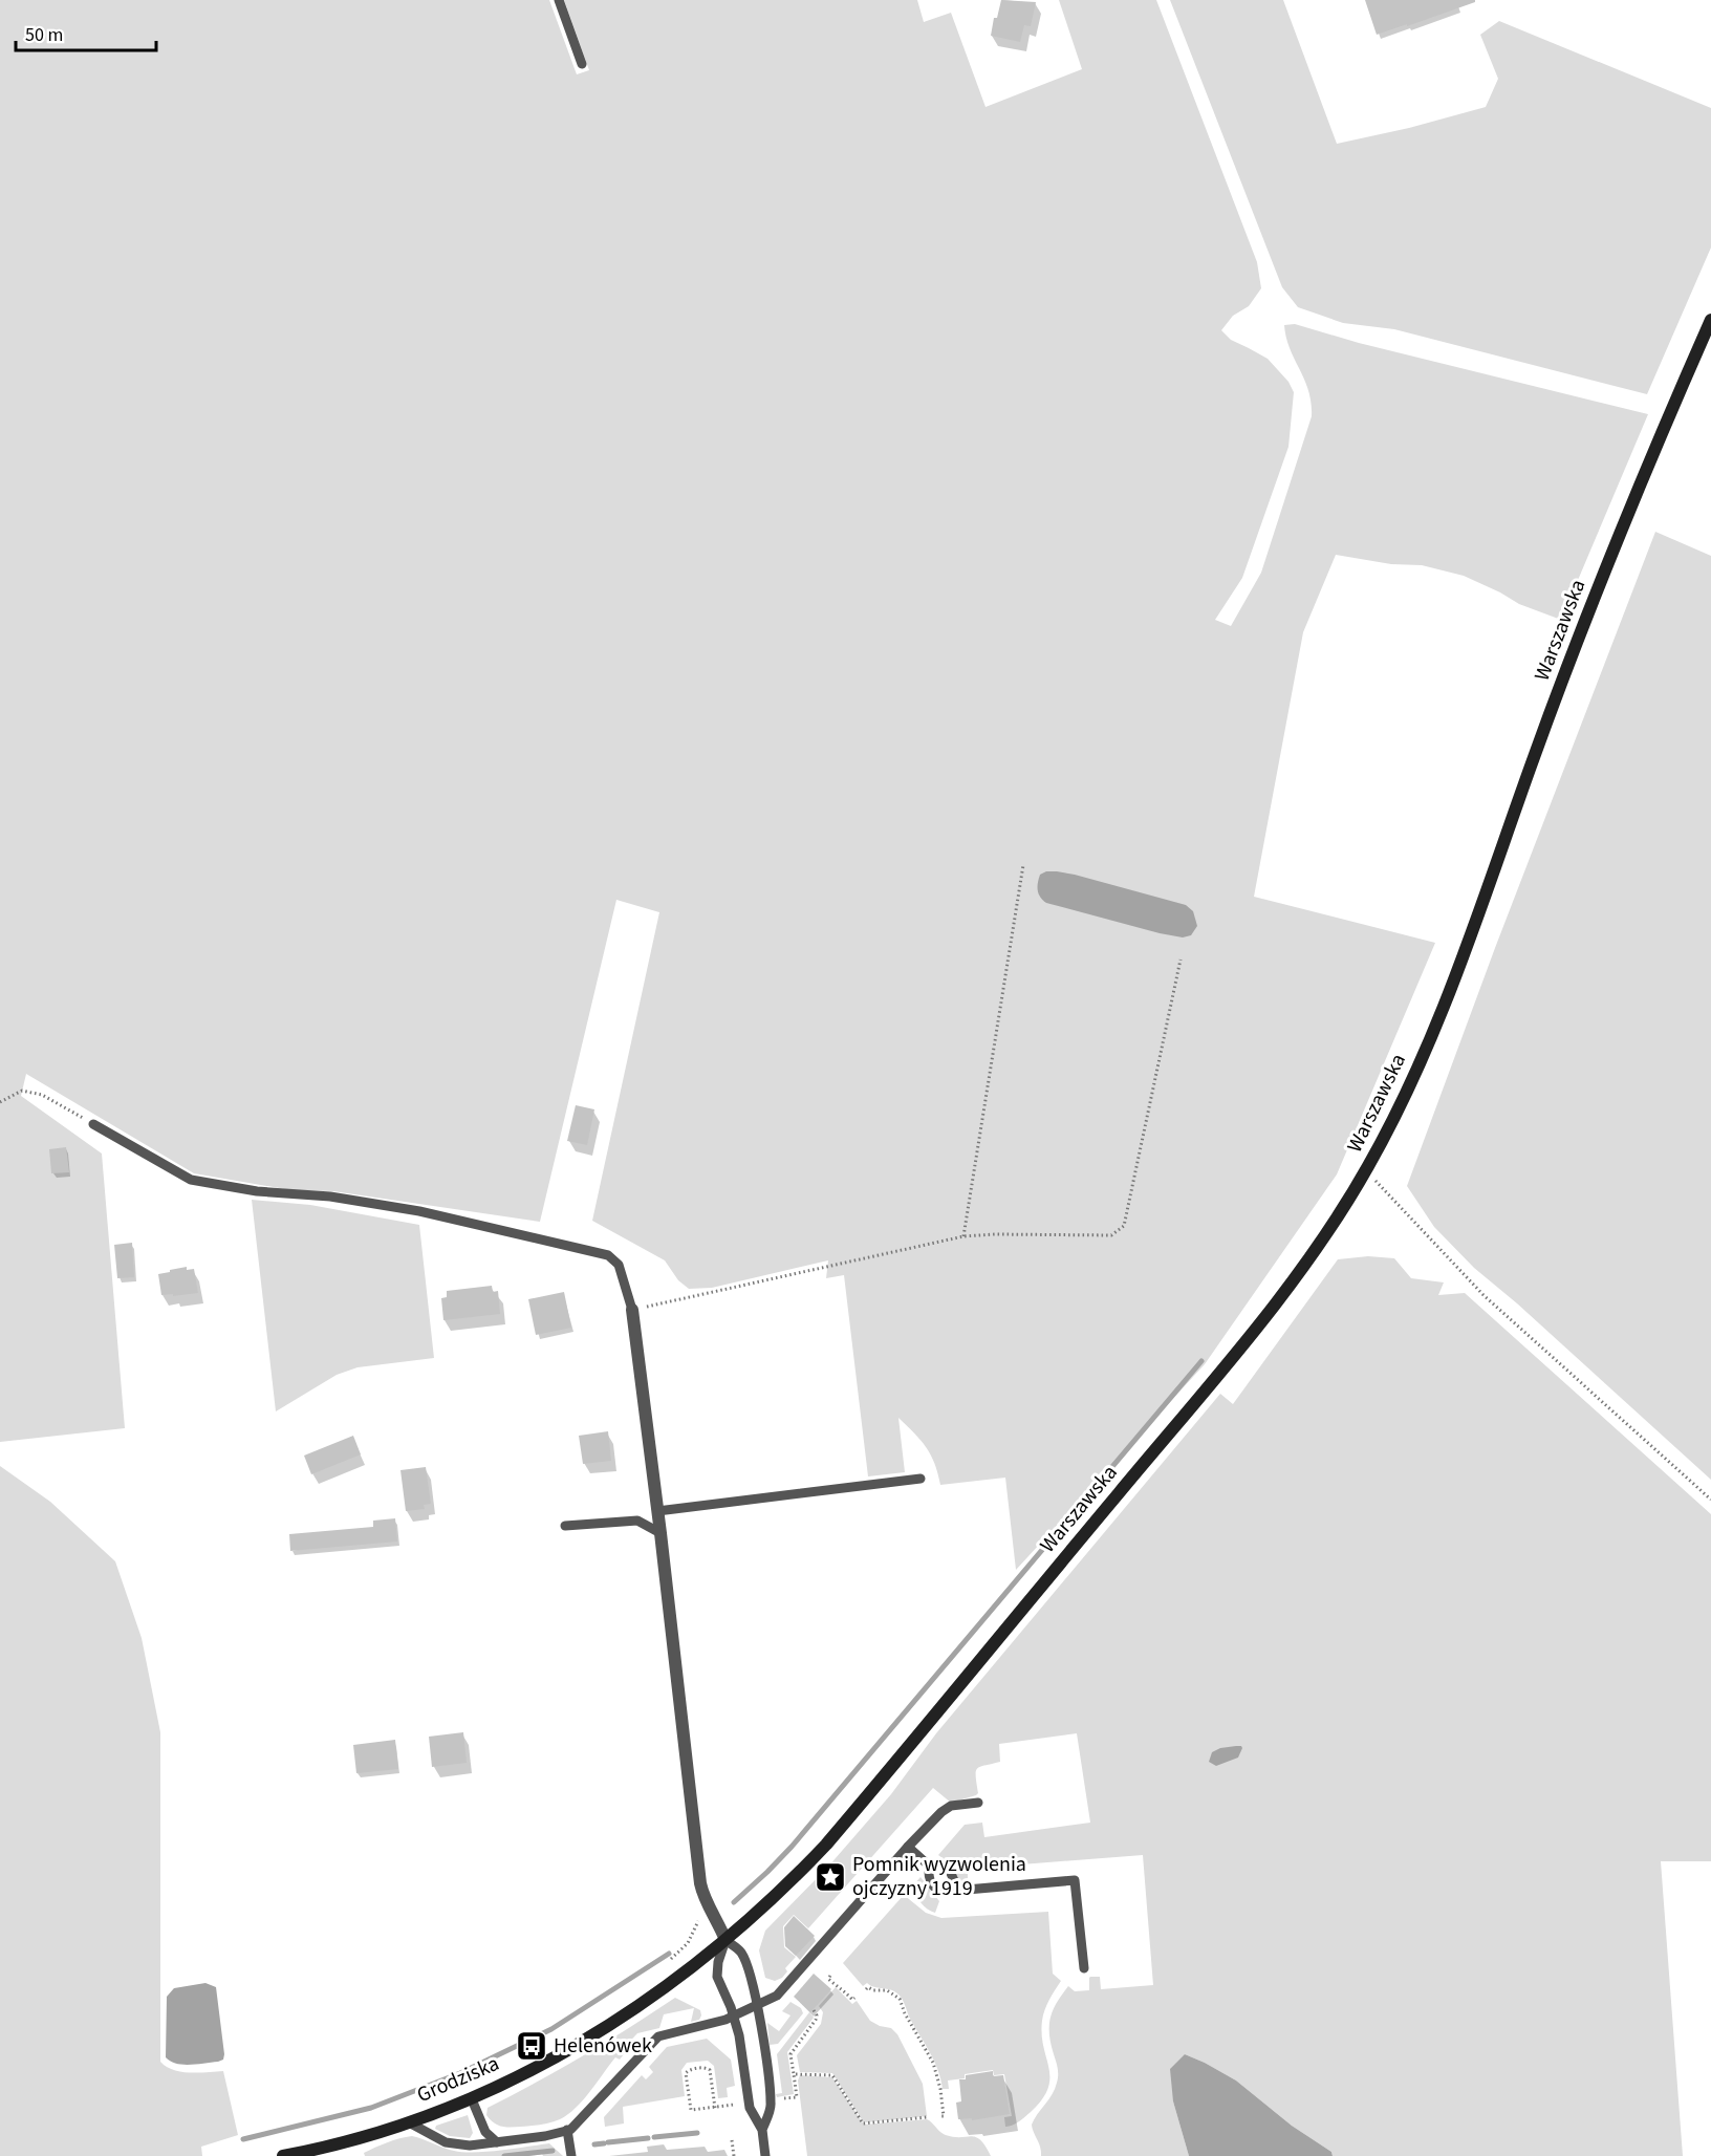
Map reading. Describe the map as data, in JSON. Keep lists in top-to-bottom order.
{
  "streets": {
    "main road": ["Warszawska", "Grodziska"]
  },
  "crossings": [
    ["Warszawska", "Grodziska"]
  ],
  "places": {
    "place": ["Pomnik wyzwolenia ojczyzny 1919"],
    "bus stop": ["Helenówek"]
  },
  "scale_bar": "50 m"
}
